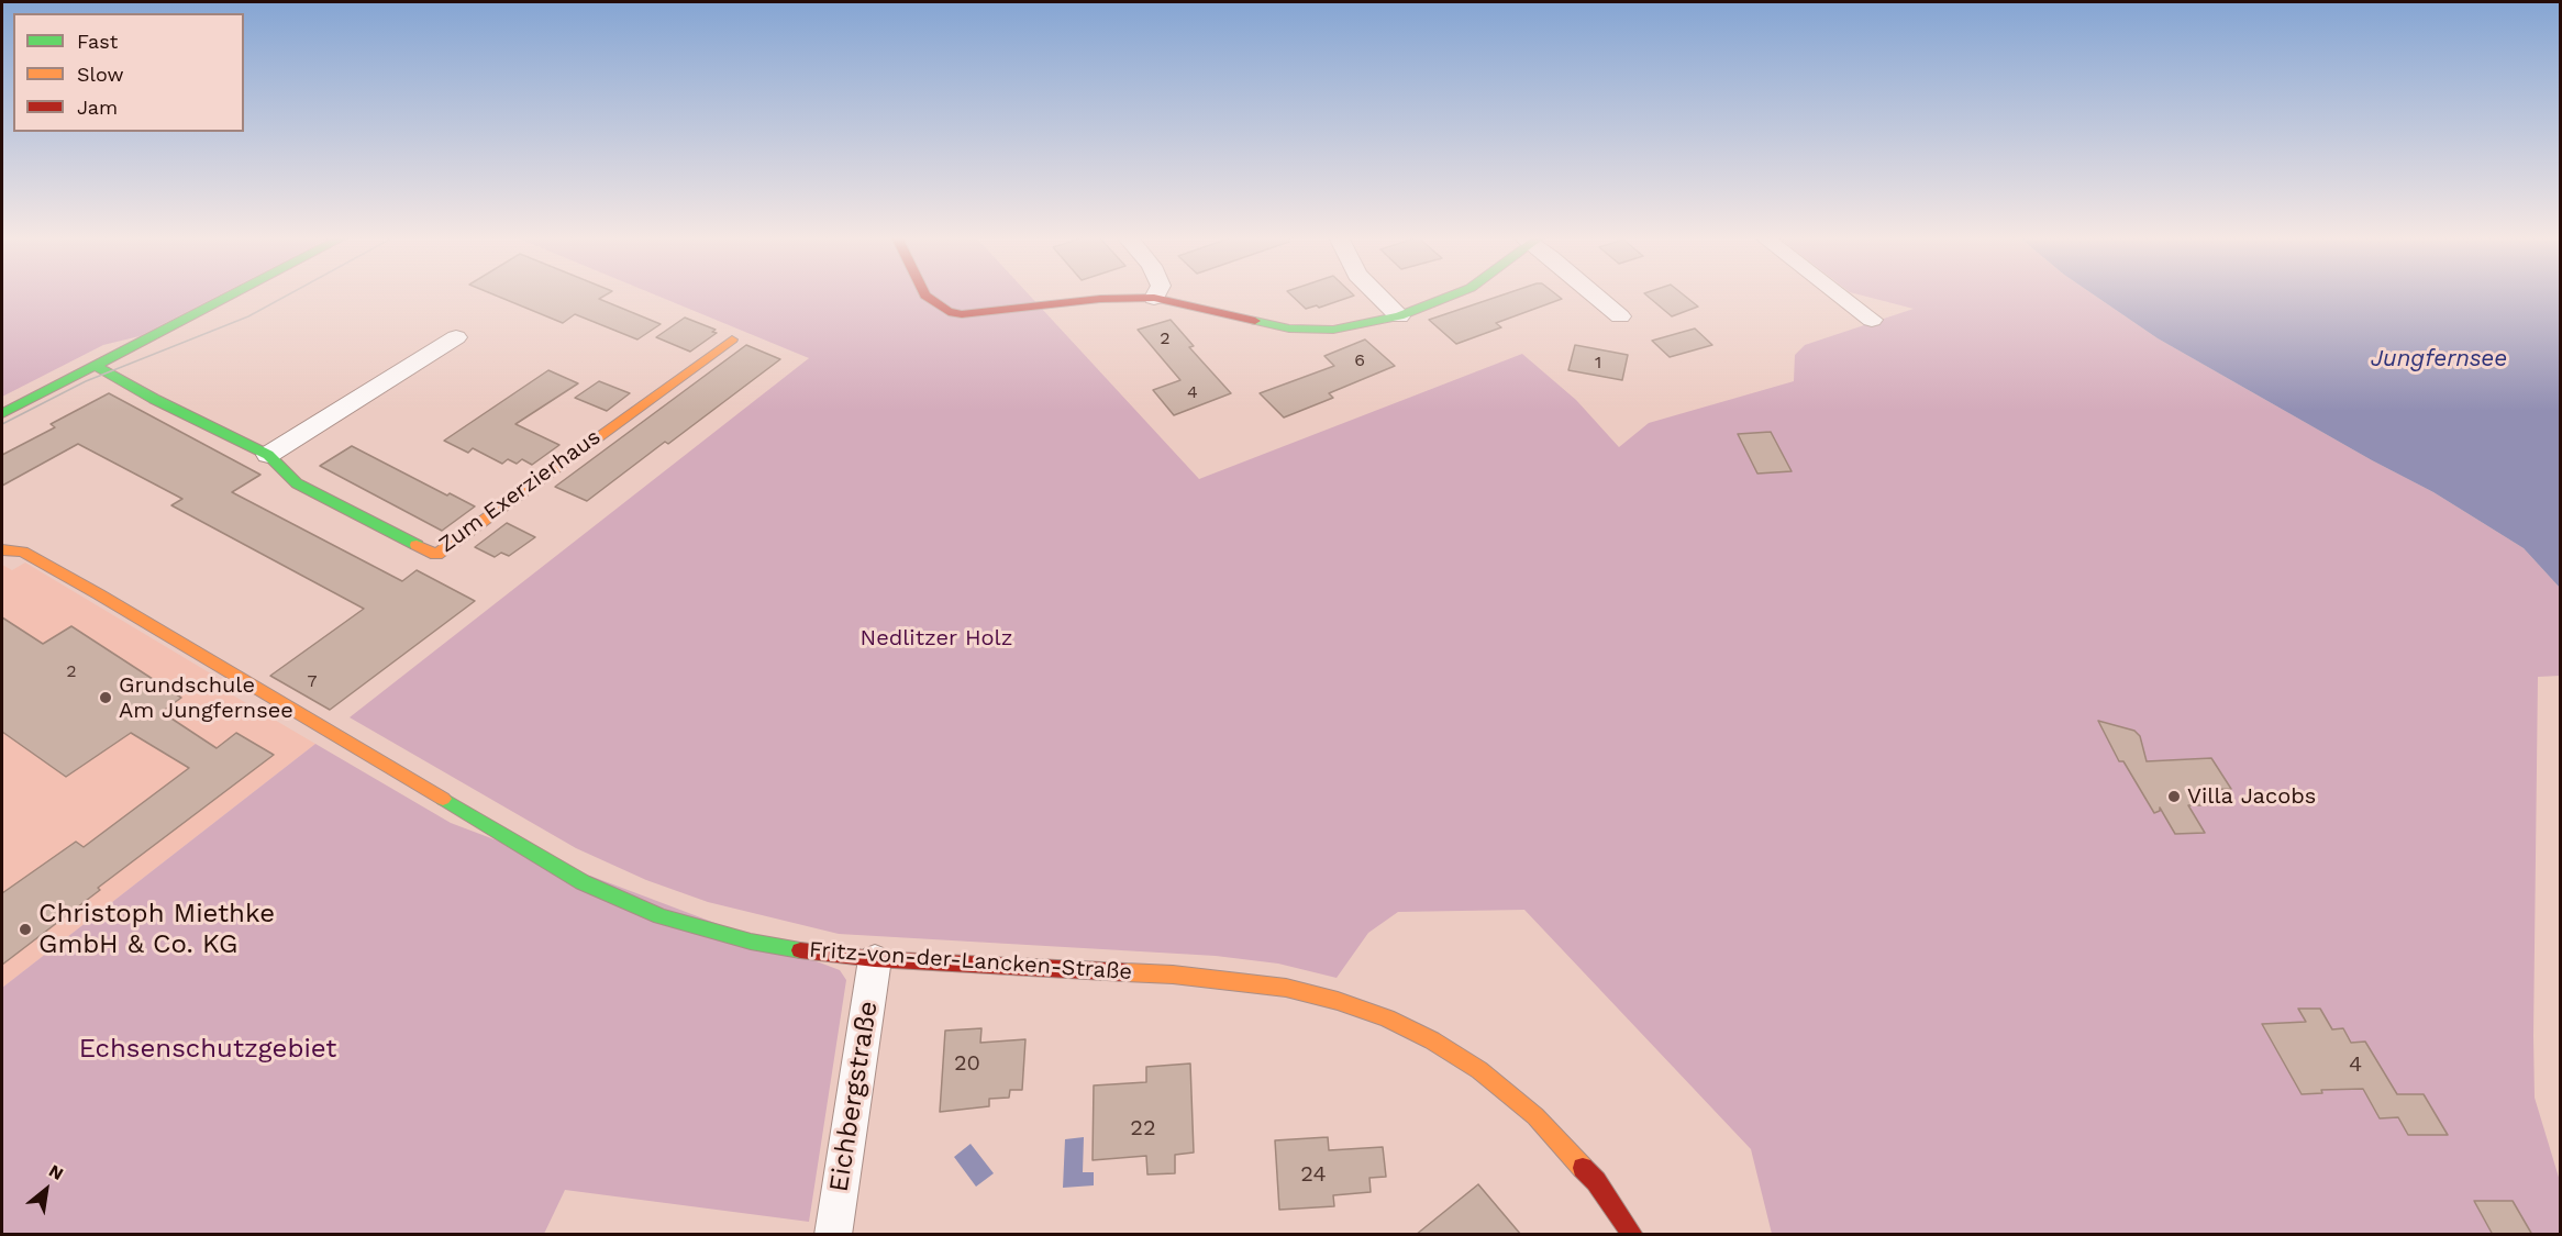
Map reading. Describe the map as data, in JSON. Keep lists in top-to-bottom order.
{
  "streets": {
    "street": ["Zum Exerzierhaus", "Fritz-von-der-Lancken-Straße", "Eichbergstraße"]
  },
  "crossings": [
    ["Fritz-von-der-Lancken-Straße", "Eichbergstraße"]
  ],
  "water": ["Jungfernsee"],
  "parks": ["Nedlitzer Holz", "Echsenschutzgebiet"],
  "places": ["Grundschule Am Jungfernsee", "Villa Jacobs", "Christoph Miethke GmbH & Co. KG"],
  "house_numbers": [
    "2",
    "6",
    "1",
    "4",
    "2",
    "7",
    "20",
    "4",
    "22",
    "24"
  ],
  "legend": ["Fast", "Slow", "Jam"],
  "north": "top right"
}
